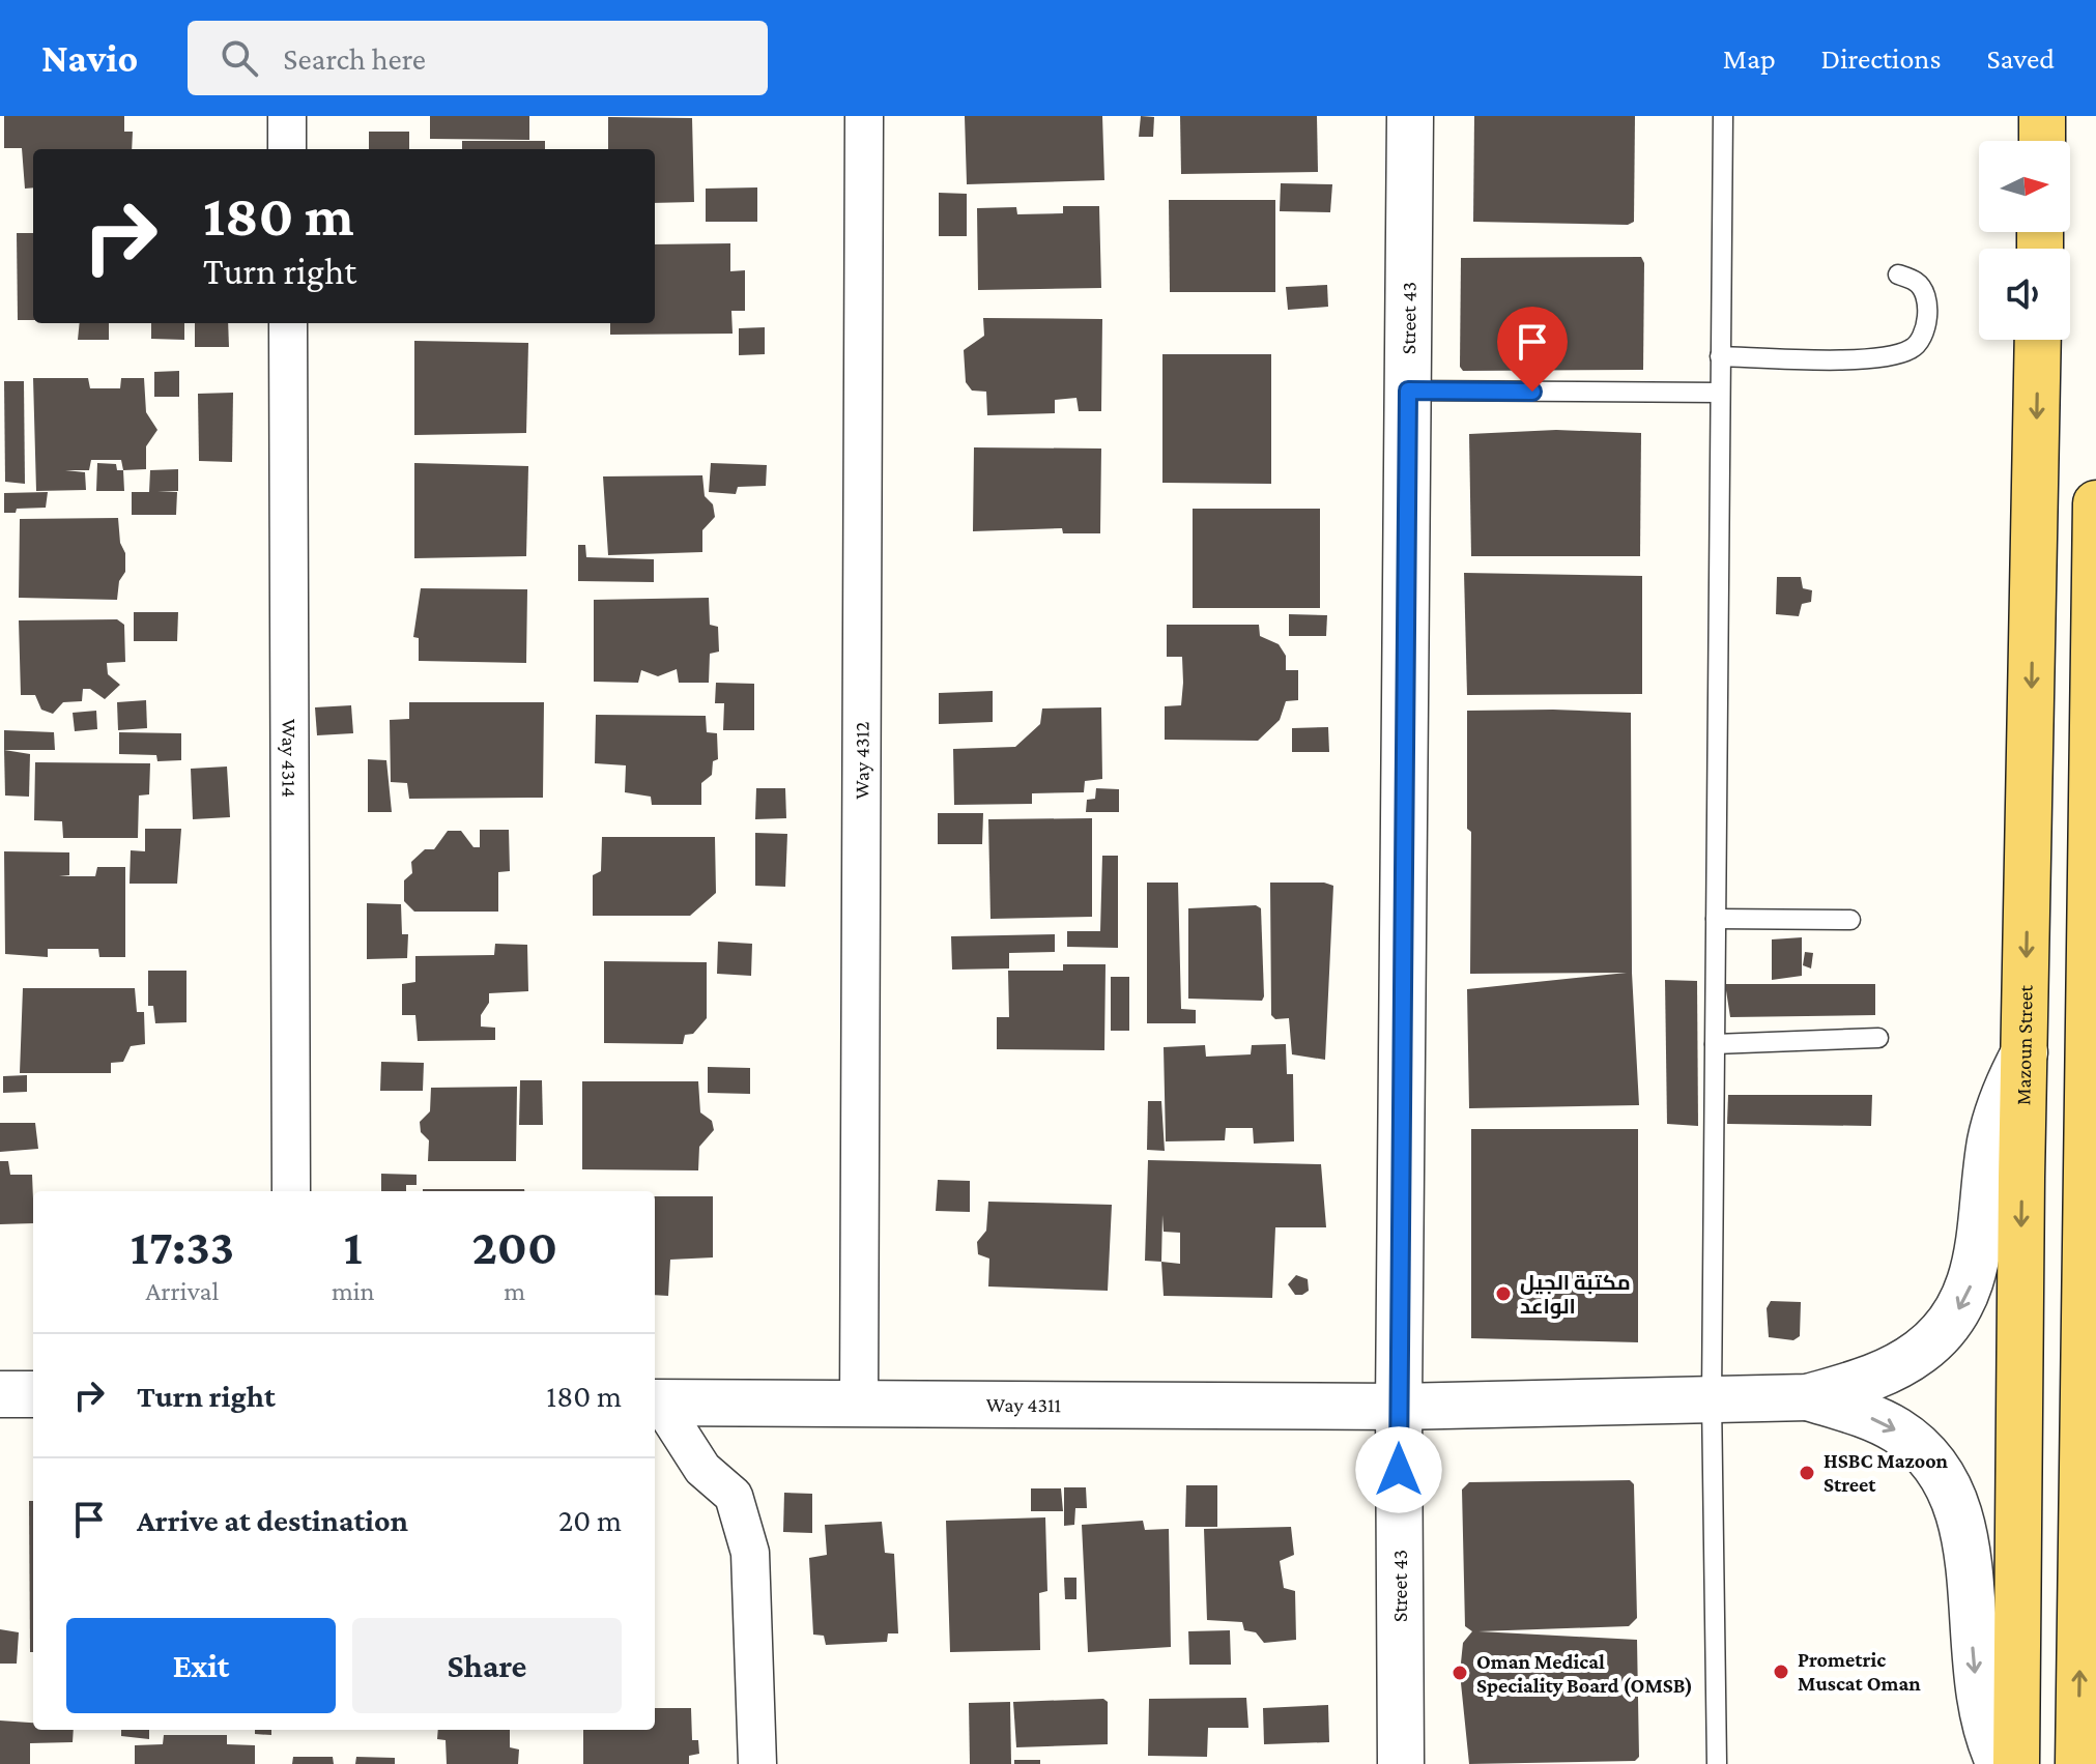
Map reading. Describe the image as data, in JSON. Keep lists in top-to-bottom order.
{
  "streets": {
    "main road": ["Mazoun Street"],
    "street": [
      "Street 43",
      "Way 4314",
      "Way 4312",
      "Way 4311"
    ]
  },
  "crossings": [
    ["Street 43", "Way 4311"],
    ["Way 4312", "Way 4311"]
  ],
  "places": [
    "مكتبة الجيل الواعد",
    "HSBC Mazoon Street",
    "Prometric Muscat Oman",
    "Oman Medical Speciality Board (OMSB)"
  ],
  "north": "right",
  "page": {
    "header": "Navio",
    "search": "Search here",
    "nav": ["Map", "Directions", "Saved"],
    "turn": ["180 m", "Turn right"],
    "eta": [
      "17:33",
      "Arrival",
      "1",
      "min",
      "200",
      "m"
    ],
    "list": [
      {
        "name": "Turn right",
        "value": "180 m"
      },
      {
        "name": "Arrive at destination",
        "value": "20 m"
      }
    ],
    "buttons": ["Exit", "Share"]
  }
}
